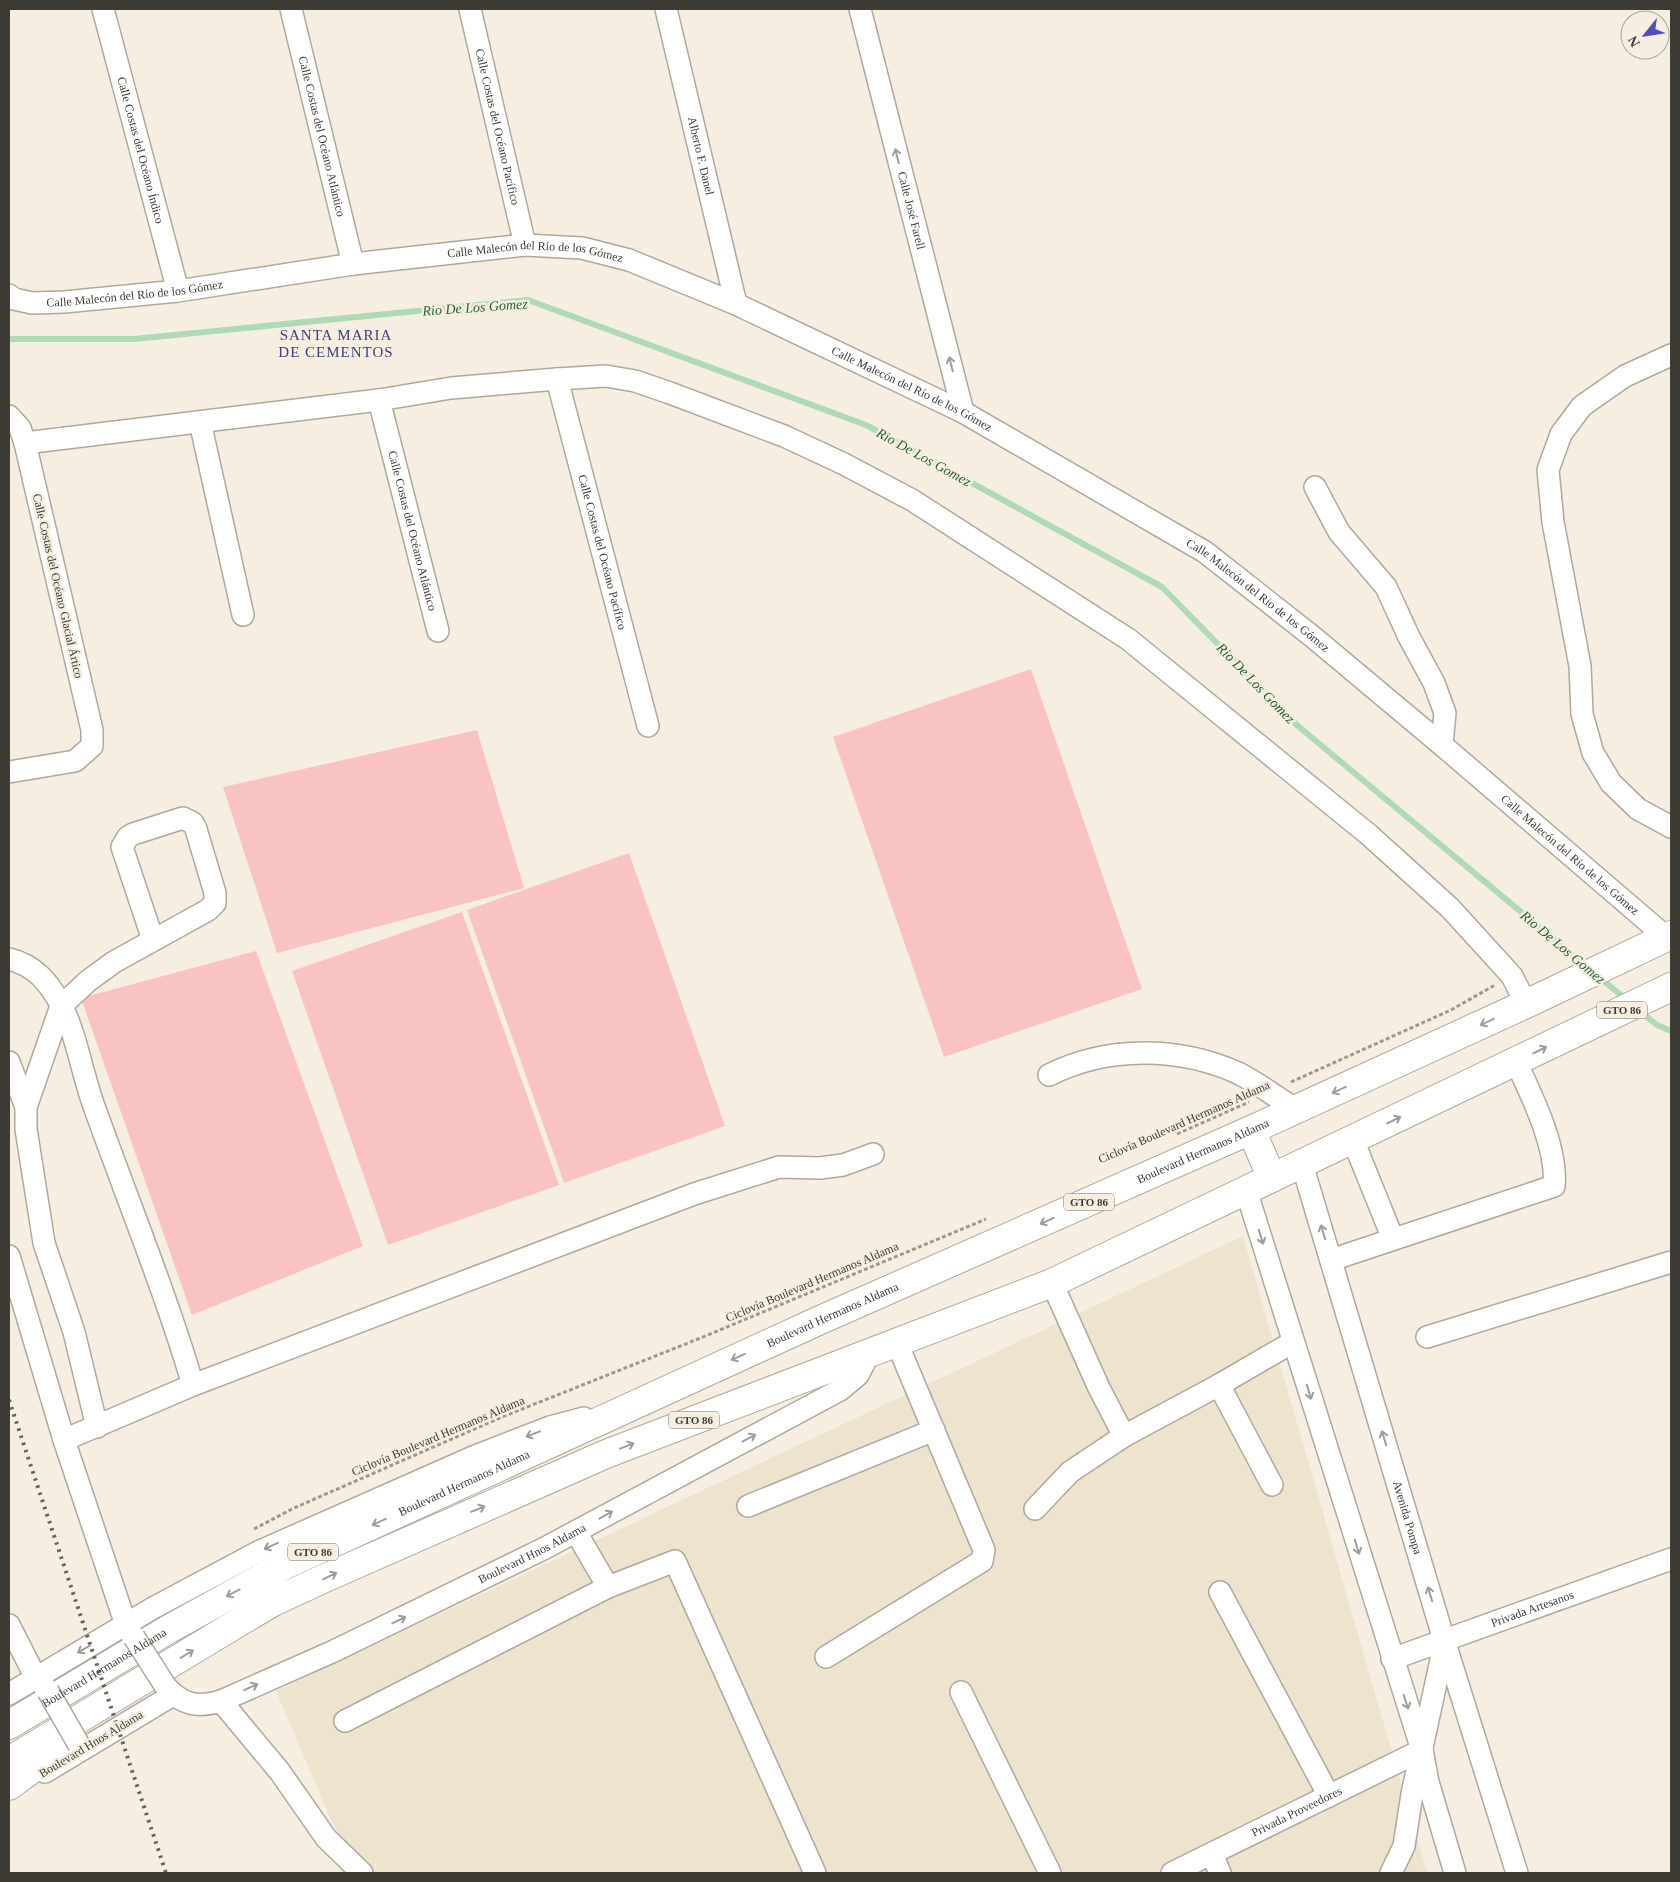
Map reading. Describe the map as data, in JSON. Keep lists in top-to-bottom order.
{
  "streets": {
    "main road": ["GTO 86", "Boulevard Hermanos Aldama"],
    "street": [
      "Calle Costas del Océano Pacífico",
      "Calle Costas del Océano Atlántico",
      "Calle Costas del Océano Índico",
      "Alberto F. Danel",
      "Calle José Farell",
      "Calle Malecón del Río de los Gómez",
      "Calle Costas del Océano Glacial Ártico",
      "Avenida Pompa",
      "Boulevard Hnos Aldama",
      "Privada Artesanos",
      "Privada Proveedores"
    ],
    "path": ["Ciclovía Boulevard Hermanos Aldama"]
  },
  "crossings": [
    ["Calle Costas del Océano Pacífico", "Calle Malecón del Río de los Gómez"],
    ["Calle Costas del Océano Atlántico", "Calle Malecón del Río de los Gómez"],
    ["Calle Costas del Océano Índico", "Calle Malecón del Río de los Gómez"],
    ["Alberto F. Danel", "Calle Malecón del Río de los Gómez"],
    ["Calle José Farell", "Calle Malecón del Río de los Gómez"],
    ["Calle Malecón del Río de los Gómez", "Boulevard Hermanos Aldama"],
    ["GTO 86", "Avenida Pompa"],
    ["GTO 86", "Boulevard Hnos Aldama"],
    ["Avenida Pompa", "Privada Artesanos"],
    ["Avenida Pompa", "Privada Proveedores"]
  ],
  "one_way": ["Calle José Farell"],
  "districts": ["SANTA MARIA DE CEMENTOS"],
  "water": ["Rio De Los Gomez"],
  "north": "bottom left"
}
